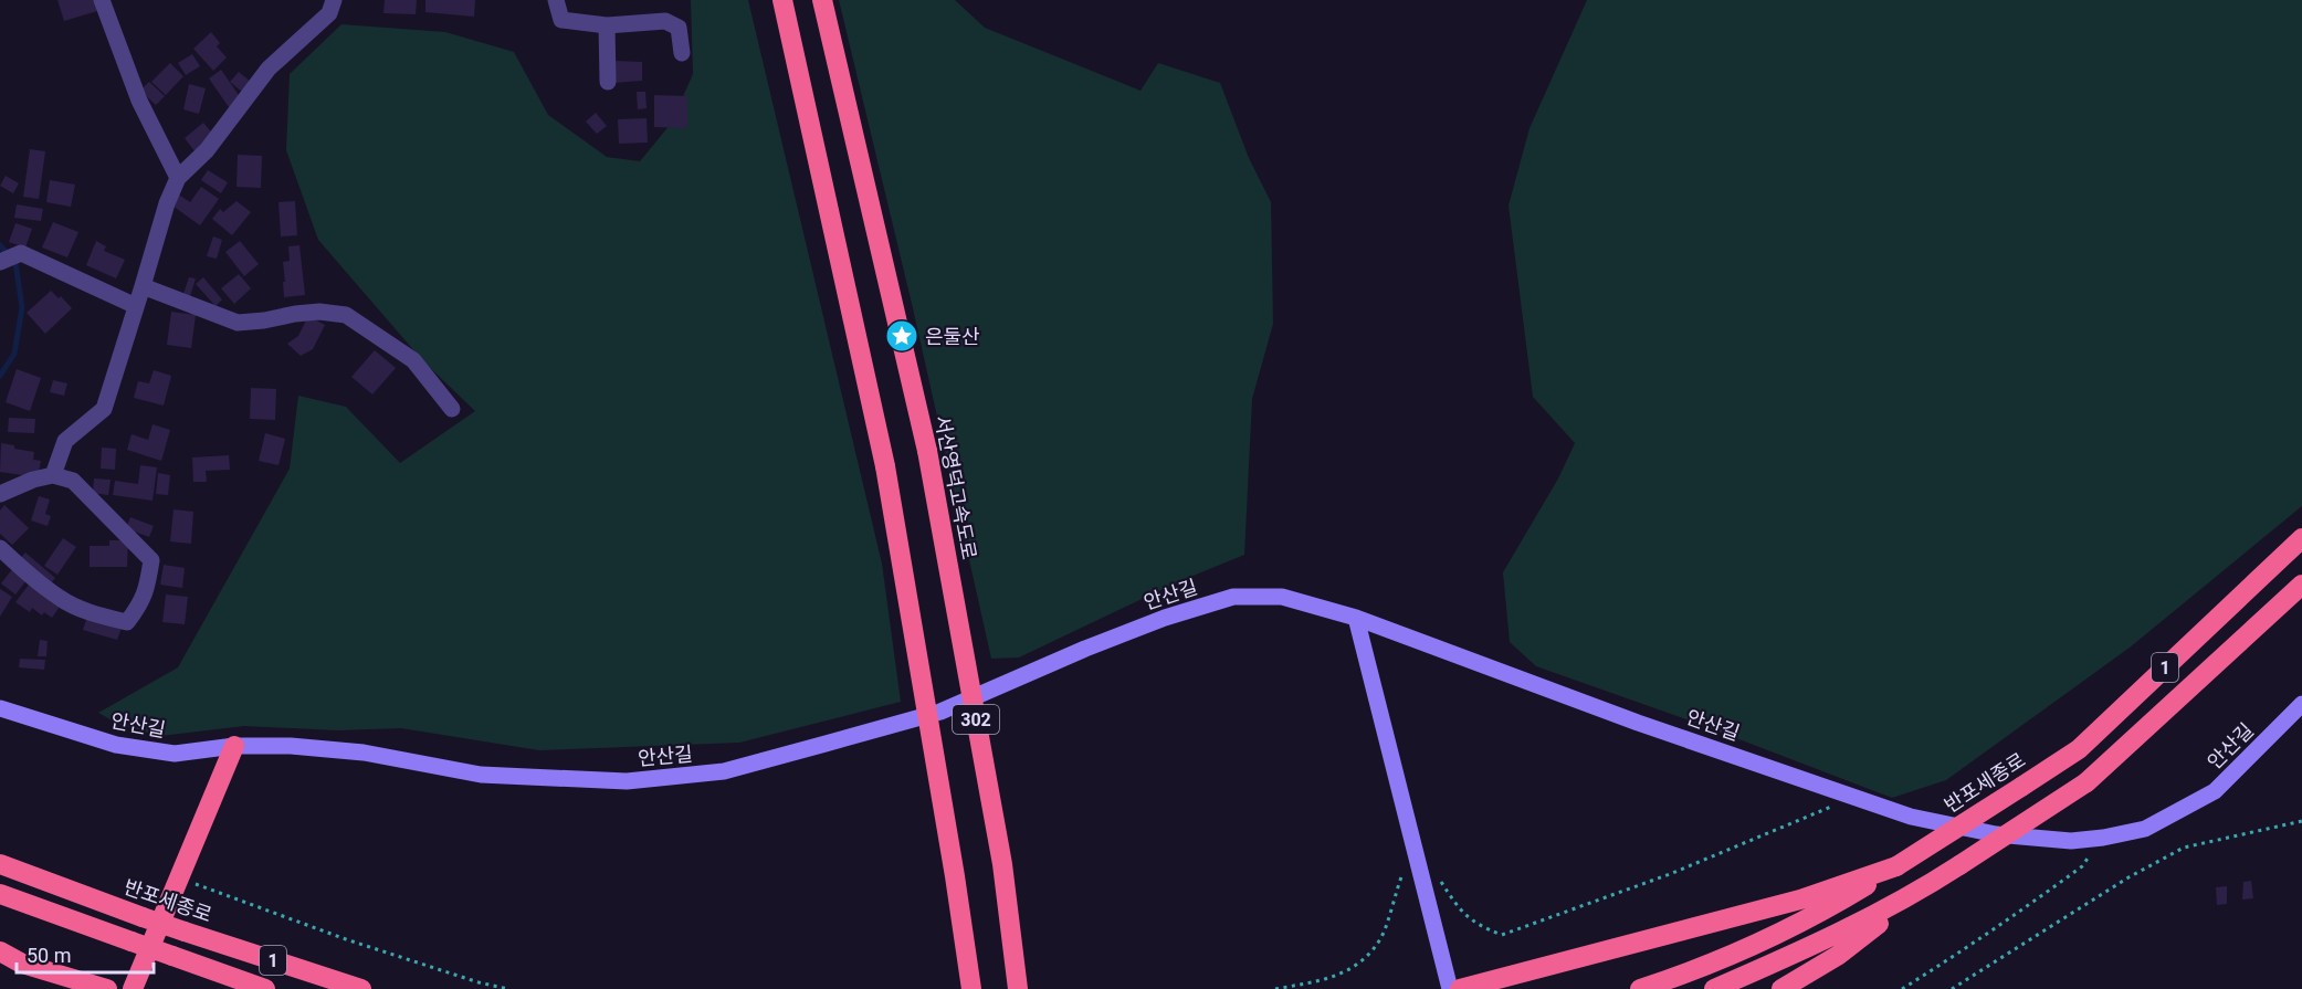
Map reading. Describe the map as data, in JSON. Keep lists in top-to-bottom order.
{
  "streets": {
    "highway": [
      "서산영덕고속도로",
      "1",
      "302",
      "반포세종로"
    ],
    "street": ["안산길"]
  },
  "places": {
    "place": ["은둘산"]
  },
  "scale_bar": "50 m"
}
